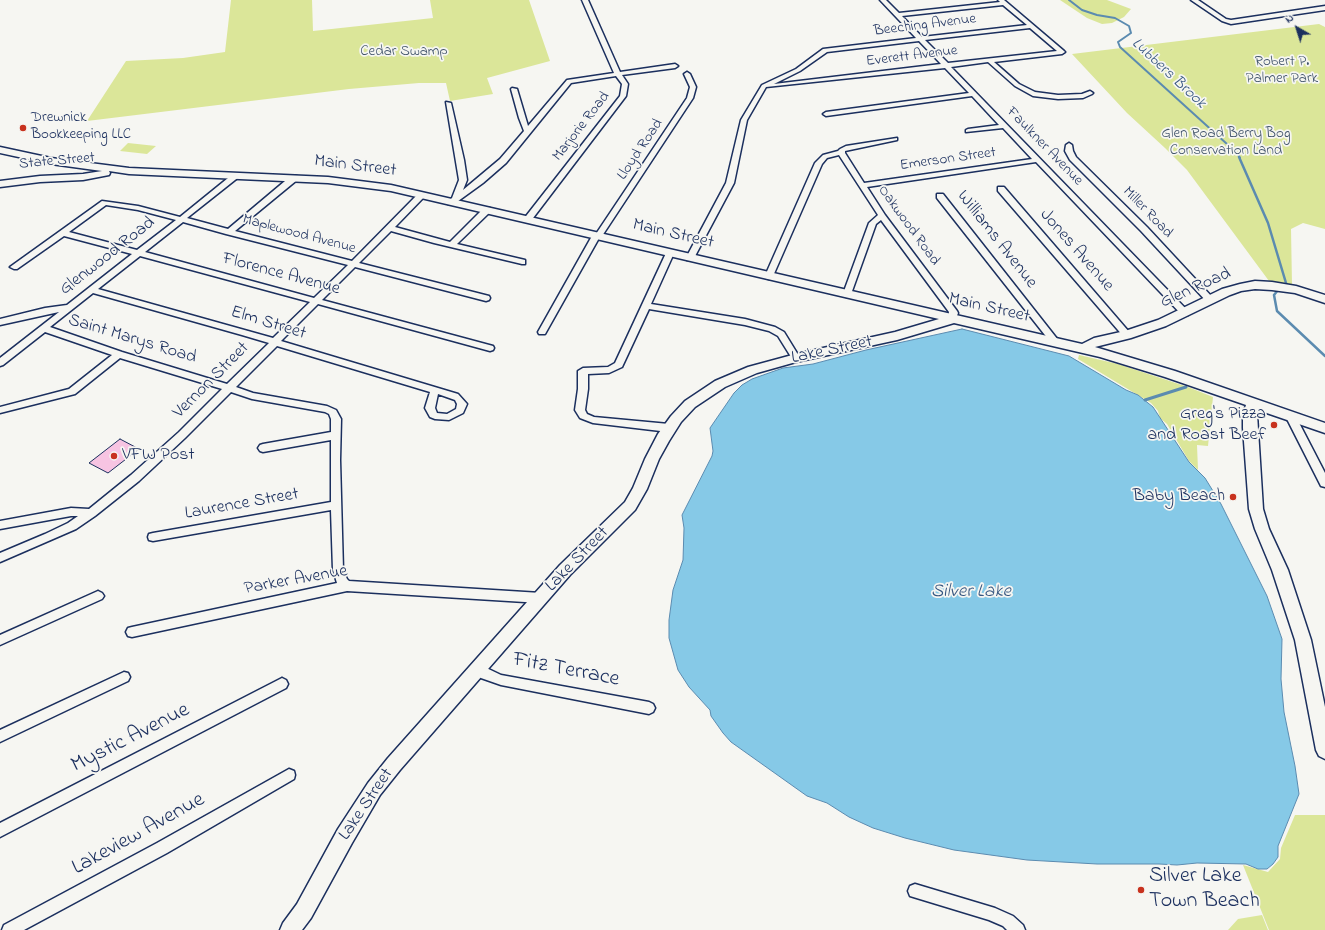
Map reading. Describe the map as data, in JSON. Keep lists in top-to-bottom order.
{
  "streets": {
    "street": [
      "Beeching Avenue",
      "Everett Avenue",
      "Marjorie Road",
      "Faulkner Avenue",
      "Lloyd Road",
      "Emerson Street",
      "State Street",
      "Main Street",
      "Miller Road",
      "Oakwood Road",
      "Maplewood Avenue",
      "Williams Avenue",
      "Jones Avenue",
      "Glenwood Road",
      "Florence Avenue",
      "Glen Road",
      "Elm Street",
      "Saint Marys Road",
      "Lake Street",
      "Vernon Street",
      "Laurence Street",
      "Parker Avenue",
      "Fitz Terrace",
      "Mystic Avenue",
      "Lakeview Avenue"
    ]
  },
  "crossings": [
    ["Beeching Avenue", "Everett Avenue"],
    ["Beeching Avenue", "Faulkner Avenue"],
    ["Everett Avenue", "Faulkner Avenue"],
    ["Marjorie Road", "Main Street"],
    ["Faulkner Avenue", "Emerson Street"],
    ["Faulkner Avenue", "Glen Road"],
    ["Lloyd Road", "Main Street"],
    ["Emerson Street", "Oakwood Road"],
    ["State Street", "Main Street"],
    ["Main Street", "Oakwood Road"],
    ["Main Street", "Williams Avenue"],
    ["Main Street", "Glenwood Road"],
    ["Main Street", "Glen Road"],
    ["Main Street", "Lake Street"],
    ["Main Street", "Vernon Street"],
    ["Miller Road", "Glen Road"],
    ["Oakwood Road", "Lake Street"],
    ["Maplewood Avenue", "Glenwood Road"],
    ["Maplewood Avenue", "Florence Avenue"],
    ["Maplewood Avenue", "Vernon Street"],
    ["Jones Avenue", "Glen Road"],
    ["Glenwood Road", "Florence Avenue"],
    ["Glenwood Road", "Elm Street"],
    ["Glenwood Road", "Saint Marys Road"],
    ["Florence Avenue", "Vernon Street"],
    ["Elm Street", "Vernon Street"],
    ["Saint Marys Road", "Vernon Street"],
    ["Lake Street", "Parker Avenue"],
    ["Lake Street", "Fitz Terrace"]
  ],
  "water": ["Lubbers Brook", "Silver Lake"],
  "parks": ["Cedar Swamp", "Robert P. Palmer Park", "Glen Road Berry Bog Conservation Land"],
  "places": [
    "Drewnick Bookkeeping LLC",
    "Greg's Pizza and Roast Beef",
    "VFW Post",
    "Baby Beach",
    "Silver Lake Town Beach"
  ],
  "north": "top left"
}
